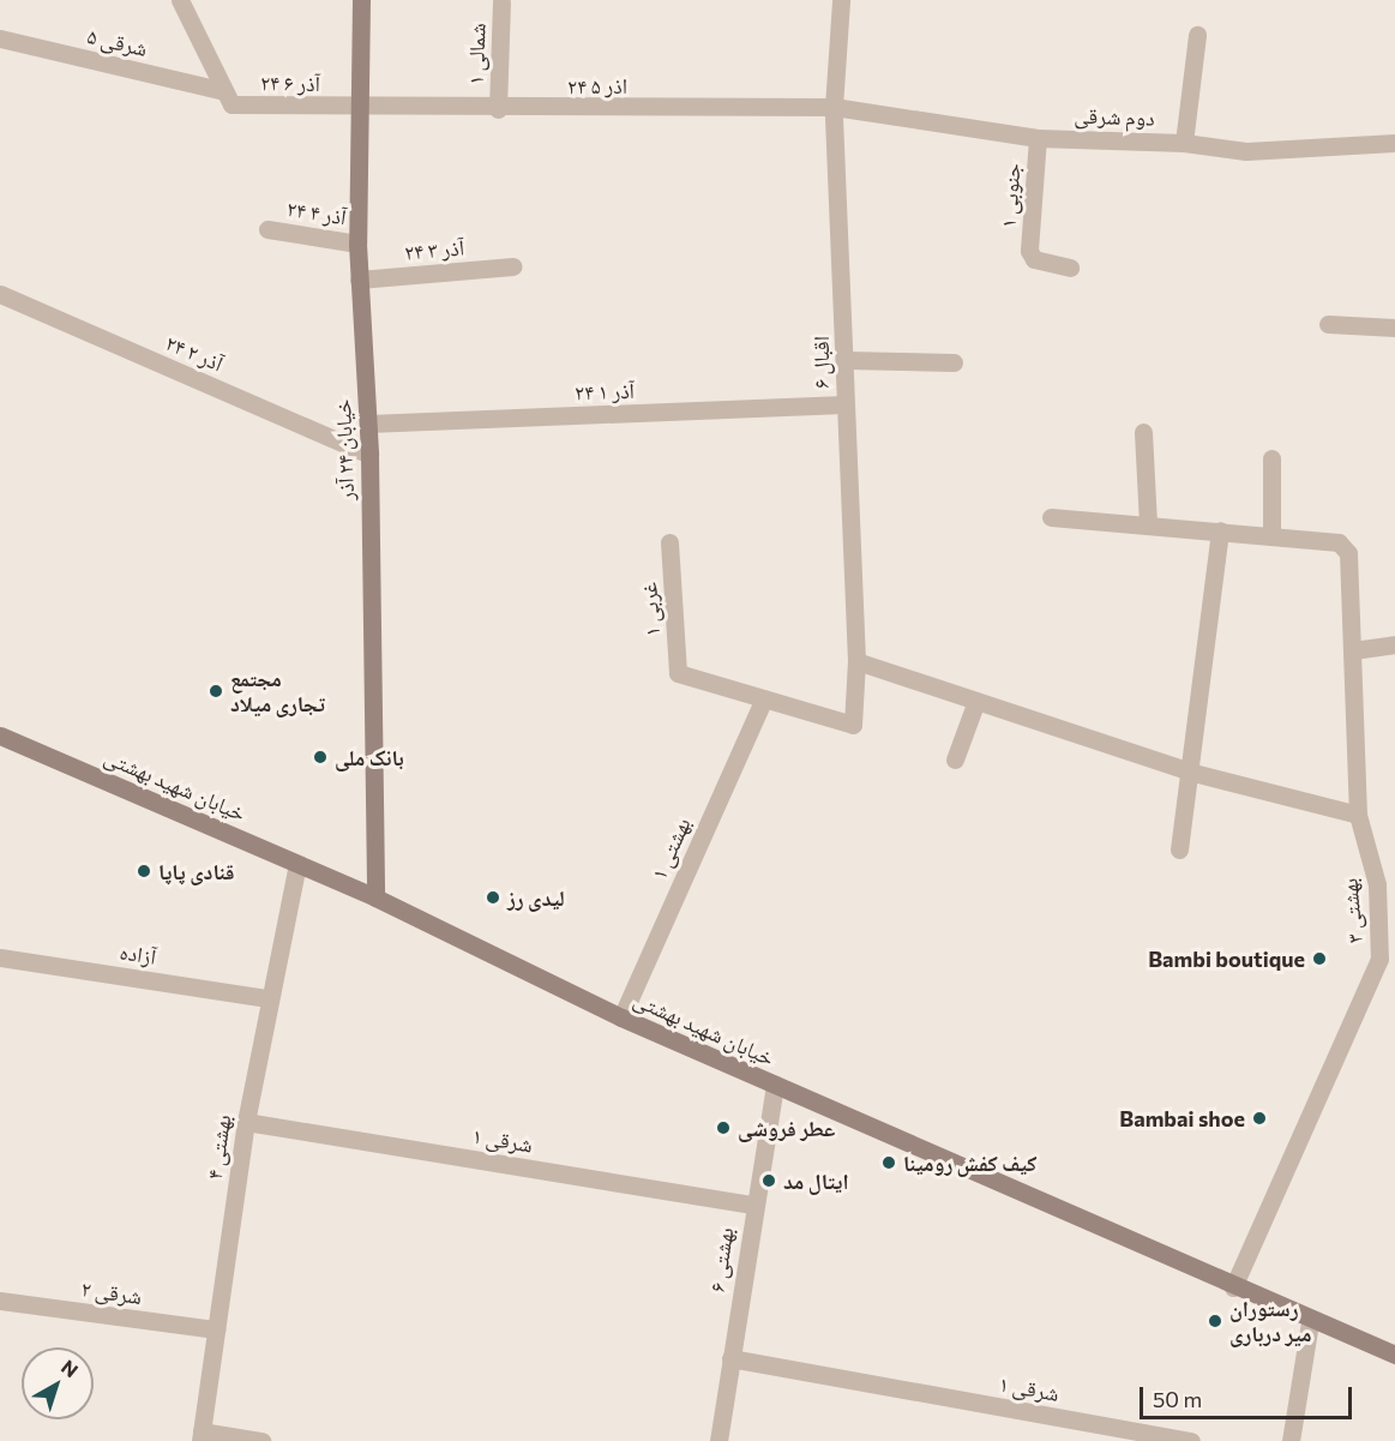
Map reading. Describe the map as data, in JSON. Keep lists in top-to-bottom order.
{
  "streets": {
    "main road": ["خیابان ۲۴ آذر", "خیابان شهید بهشتی"],
    "street": [
      "شرقی ۵",
      "۱ شمالی",
      "۲۴ آذر ۶",
      "۲۴ اذر ۵",
      "دوم شرقی",
      "۱ جنوبی",
      "۲۴ آذر ۴",
      "۲۴ آذر ۳",
      "۲۴ آذر ۲",
      "اقبال ۶",
      "۲۴ آذر ۱",
      "غربی ۱",
      "بهشتی ۱",
      "بهشتی ۳",
      "آزاده",
      "شرقی ۱",
      "بهشتی ۴",
      "بهشتی ۶",
      "شرقی ۲"
    ]
  },
  "crossings": [
    ["شرقی ۵", "۲۴ آذر ۶"],
    ["۱ شمالی", "۲۴ اذر ۵"],
    ["۲۴ آذر ۶", "۲۴ اذر ۵"],
    ["۲۴ آذر ۶", "خیابان ۲۴ آذر"],
    ["۲۴ اذر ۵", "دوم شرقی"],
    ["۲۴ اذر ۵", "اقبال ۶"],
    ["۲۴ اذر ۵", "خیابان ۲۴ آذر"],
    ["دوم شرقی", "۱ جنوبی"],
    ["دوم شرقی", "اقبال ۶"],
    ["۲۴ آذر ۴", "خیابان ۲۴ آذر"],
    ["۲۴ آذر ۳", "خیابان ۲۴ آذر"],
    ["۲۴ آذر ۲", "خیابان ۲۴ آذر"],
    ["اقبال ۶", "۲۴ آذر ۱"],
    ["اقبال ۶", "غربی ۱"],
    ["اقبال ۶", "بهشتی ۱"],
    ["۲۴ آذر ۱", "خیابان ۲۴ آذر"],
    ["خیابان ۲۴ آذر", "خیابان شهید بهشتی"],
    ["غربی ۱", "بهشتی ۱"],
    ["خیابان شهید بهشتی", "بهشتی ۱"],
    ["خیابان شهید بهشتی", "بهشتی ۳"],
    ["خیابان شهید بهشتی", "بهشتی ۴"],
    ["خیابان شهید بهشتی", "بهشتی ۶"],
    ["آزاده", "بهشتی ۴"],
    ["شرقی ۱", "بهشتی ۴"],
    ["شرقی ۱", "بهشتی ۶"],
    ["بهشتی ۴", "شرقی ۲"]
  ],
  "places": [
    "مجتمع تجاری میلاد",
    "بانک ملی",
    "قنادی پاپا",
    "لیدی رز",
    "Bambi boutique",
    "Bambai shoe",
    "عطر فروشی",
    "کیف کفش رومینا",
    "ایتال مد",
    "رستوران میر درباری"
  ],
  "scale_bar": "50 m",
  "north": "top right"
}
